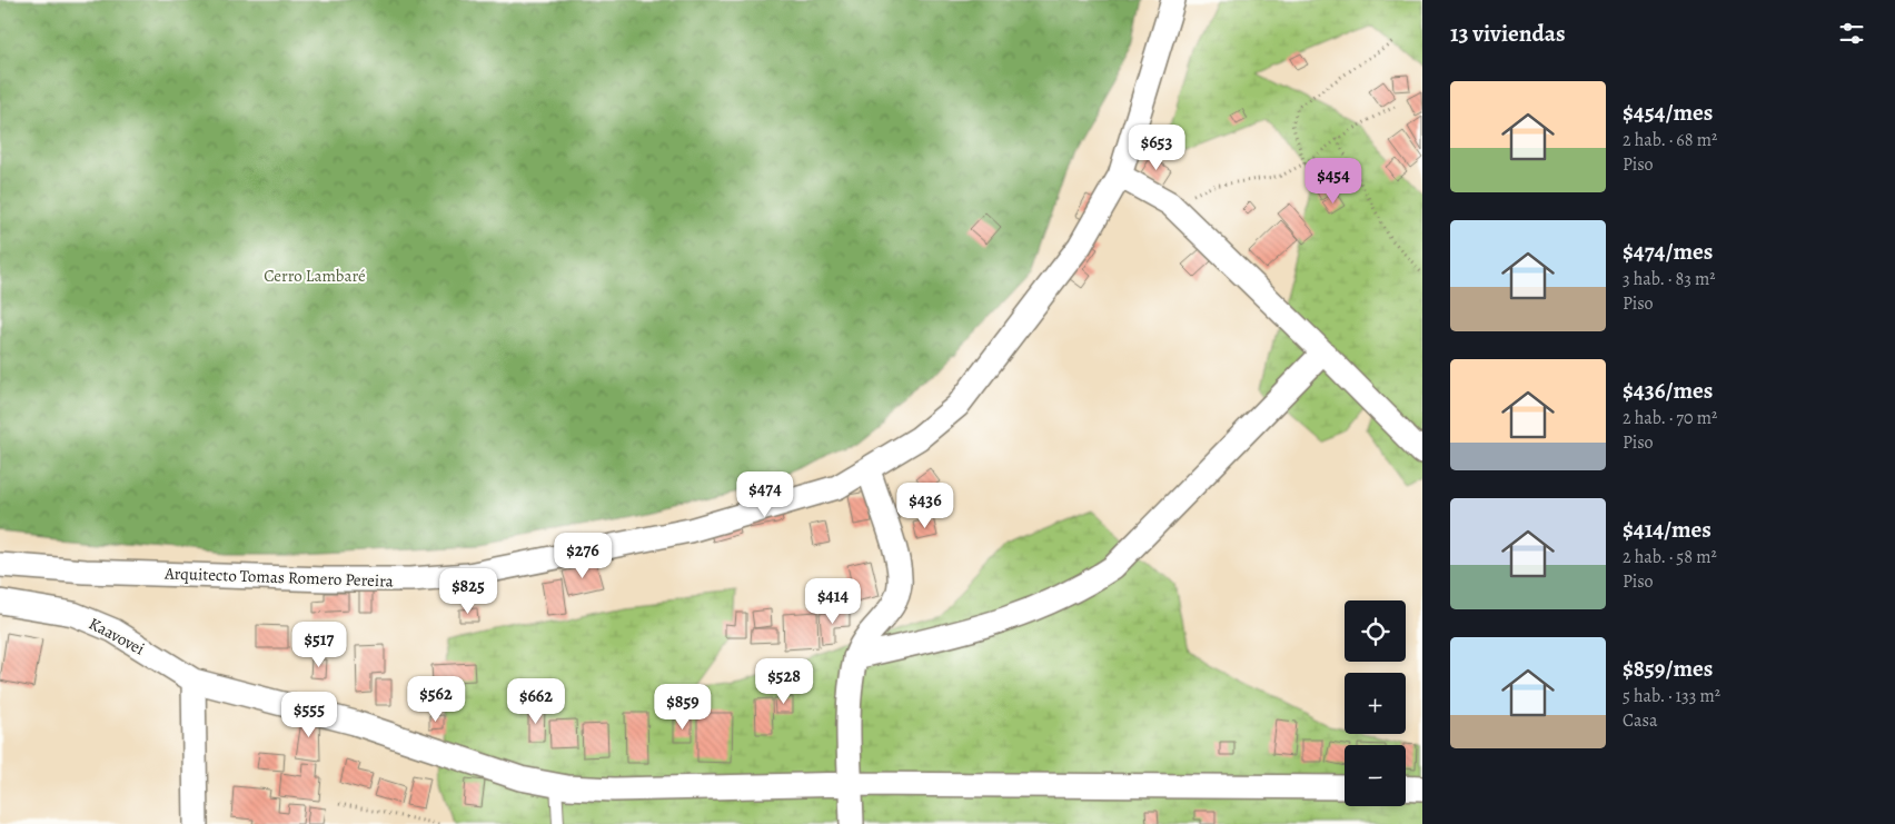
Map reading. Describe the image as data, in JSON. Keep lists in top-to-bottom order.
{
  "streets": {
    "street": ["Arquitecto Tomas Romero Pereira", "Kaavovei"]
  },
  "parks": ["Cerro Lambaré"],
  "page": {
    "heading": "13 viviendas",
    "list": [
      {
        "name": "$454/mes",
        "note": "2 hab. · 68 m² · Piso"
      },
      {
        "name": "$474/mes",
        "note": "3 hab. · 83 m² · Piso"
      },
      {
        "name": "$436/mes",
        "note": "2 hab. · 70 m² · Piso"
      },
      {
        "name": "$414/mes",
        "note": "2 hab. · 58 m² · Piso"
      },
      {
        "name": "$859/mes",
        "note": "5 hab. · 133 m² · Casa"
      }
    ],
    "price": [
      "$653",
      "$454",
      "$474",
      "$436",
      "$276",
      "$825",
      "$414",
      "$517",
      "$528",
      "$562",
      "$662",
      "$859",
      "$555"
    ],
    "map_buttons": ["+", "−"]
  }
}
